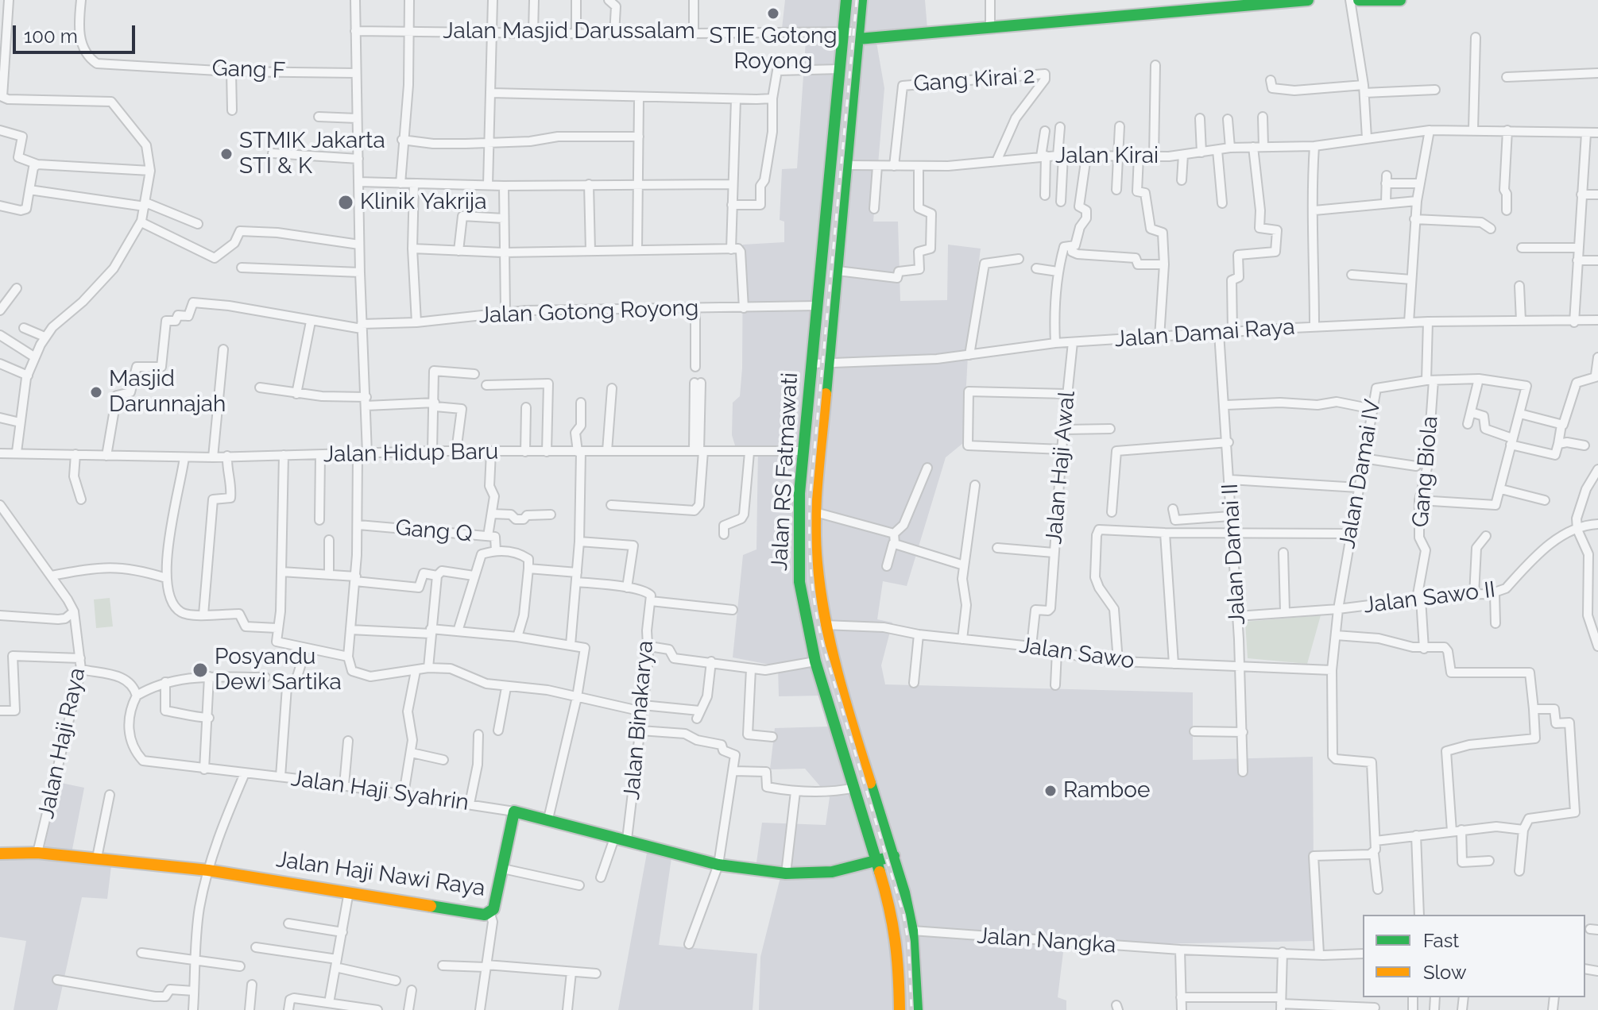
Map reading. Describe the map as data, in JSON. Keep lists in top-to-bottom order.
{
  "streets": {
    "main road": ["Jalan RS Fatmawati", "Jalan Haji Nawi Raya"],
    "street": [
      "Jalan Masjid Darussalam",
      "Gang F",
      "Gang Kirai 2",
      "Jalan Kirai",
      "Jalan Gotong Royong",
      "Jalan Damai Raya",
      "Jalan Hidup Baru",
      "Jalan Haji Awal",
      "Gang Biola",
      "Jalan Damai IV",
      "Gang Q",
      "Jalan Damai II",
      "Jalan Sawo II",
      "Jalan Sawo",
      "Jalan Binakarya",
      "Jalan Haji Raya",
      "Jalan Haji Syahrin",
      "Jalan Nangka"
    ]
  },
  "crossings": [
    ["Jalan Masjid Darussalam", "Jalan RS Fatmawati"],
    ["Gang Kirai 2", "Jalan Kirai"],
    ["Jalan Kirai", "Jalan RS Fatmawati"],
    ["Jalan Gotong Royong", "Jalan Hidup Baru"],
    ["Jalan Gotong Royong", "Jalan RS Fatmawati"],
    ["Jalan Damai Raya", "Jalan Haji Awal"],
    ["Jalan Damai Raya", "Jalan RS Fatmawati"],
    ["Jalan Damai Raya", "Jalan Damai II"],
    ["Jalan Hidup Baru", "Jalan RS Fatmawati"],
    ["Jalan Haji Awal", "Jalan Sawo"],
    ["Jalan RS Fatmawati", "Jalan Sawo"],
    ["Jalan RS Fatmawati", "Jalan Nangka"],
    ["Gang Biola", "Jalan Damai IV"],
    ["Gang Biola", "Jalan Sawo II"],
    ["Jalan Damai IV", "Jalan Sawo II"],
    ["Jalan Damai IV", "Jalan Sawo"],
    ["Jalan Damai II", "Jalan Sawo II"],
    ["Jalan Damai II", "Jalan Sawo"],
    ["Jalan Haji Raya", "Jalan Haji Nawi Raya"],
    ["Jalan Haji Syahrin", "Jalan Haji Nawi Raya"]
  ],
  "places": [
    "STIE Gotong Royong",
    "STMIK Jakarta STI & K",
    "Klinik Yakrija",
    "Masjid Darunnajah",
    "Posyandu Dewi Sartika",
    "Ramboe"
  ],
  "legend": ["Fast", "Slow"],
  "scale_bar": "100 m"
}
